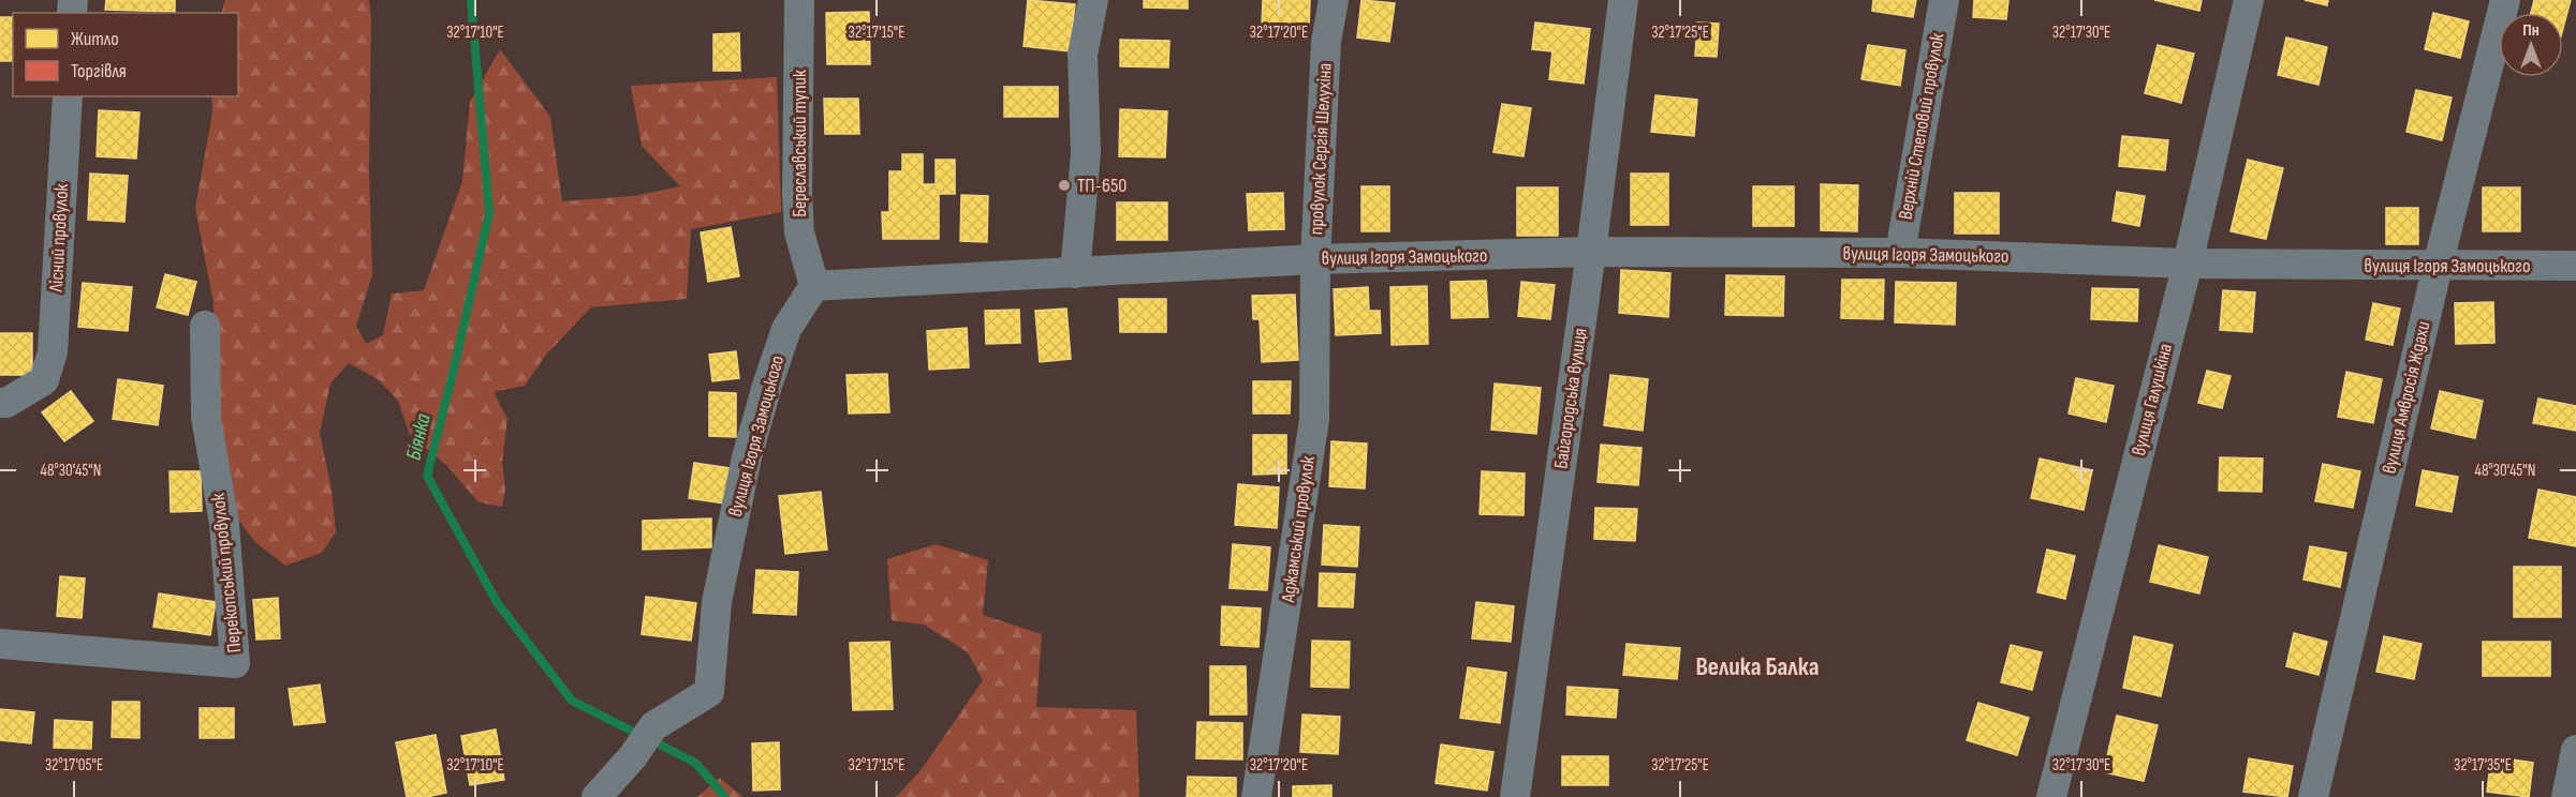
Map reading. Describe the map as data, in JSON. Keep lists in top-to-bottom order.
{
  "streets": {
    "street": [
      "Верхній Степовий провулок",
      "Береславський тупик",
      "провулок Сергія Шелухіна",
      "Лісний провулок",
      "вулиця Ігоря Замоцького",
      "вулиця Амвросія Ждахи",
      "Байгородська вулиця",
      "вулиця Галушкіна",
      "Аджамський провулок",
      "Перекопський провулок"
    ]
  },
  "crossings": [
    ["Верхній Степовий провулок", "вулиця Ігоря Замоцького"],
    ["Береславський тупик", "вулиця Ігоря Замоцького"],
    ["провулок Сергія Шелухіна", "вулиця Ігоря Замоцького"],
    ["провулок Сергія Шелухіна", "Аджамський провулок"],
    ["вулиця Ігоря Замоцького", "вулиця Амвросія Ждахи"],
    ["вулиця Ігоря Замоцького", "Байгородська вулиця"],
    ["вулиця Ігоря Замоцького", "вулиця Галушкіна"],
    ["вулиця Ігоря Замоцького", "Аджамський провулок"]
  ],
  "districts": ["Велика Балка"],
  "water": ["Біянка"],
  "places": ["ТП-650"],
  "legend": ["Житло", "Торгівля"],
  "north": "top",
  "coordinates": [
    "32°17'10\"E",
    "32°17'15\"E",
    "32°17'20\"E",
    "32°17'25\"E",
    "32°17'30\"E",
    "48°30'45\"N",
    "32°17'05\"E",
    "32°17'35\"E"
  ]
}
